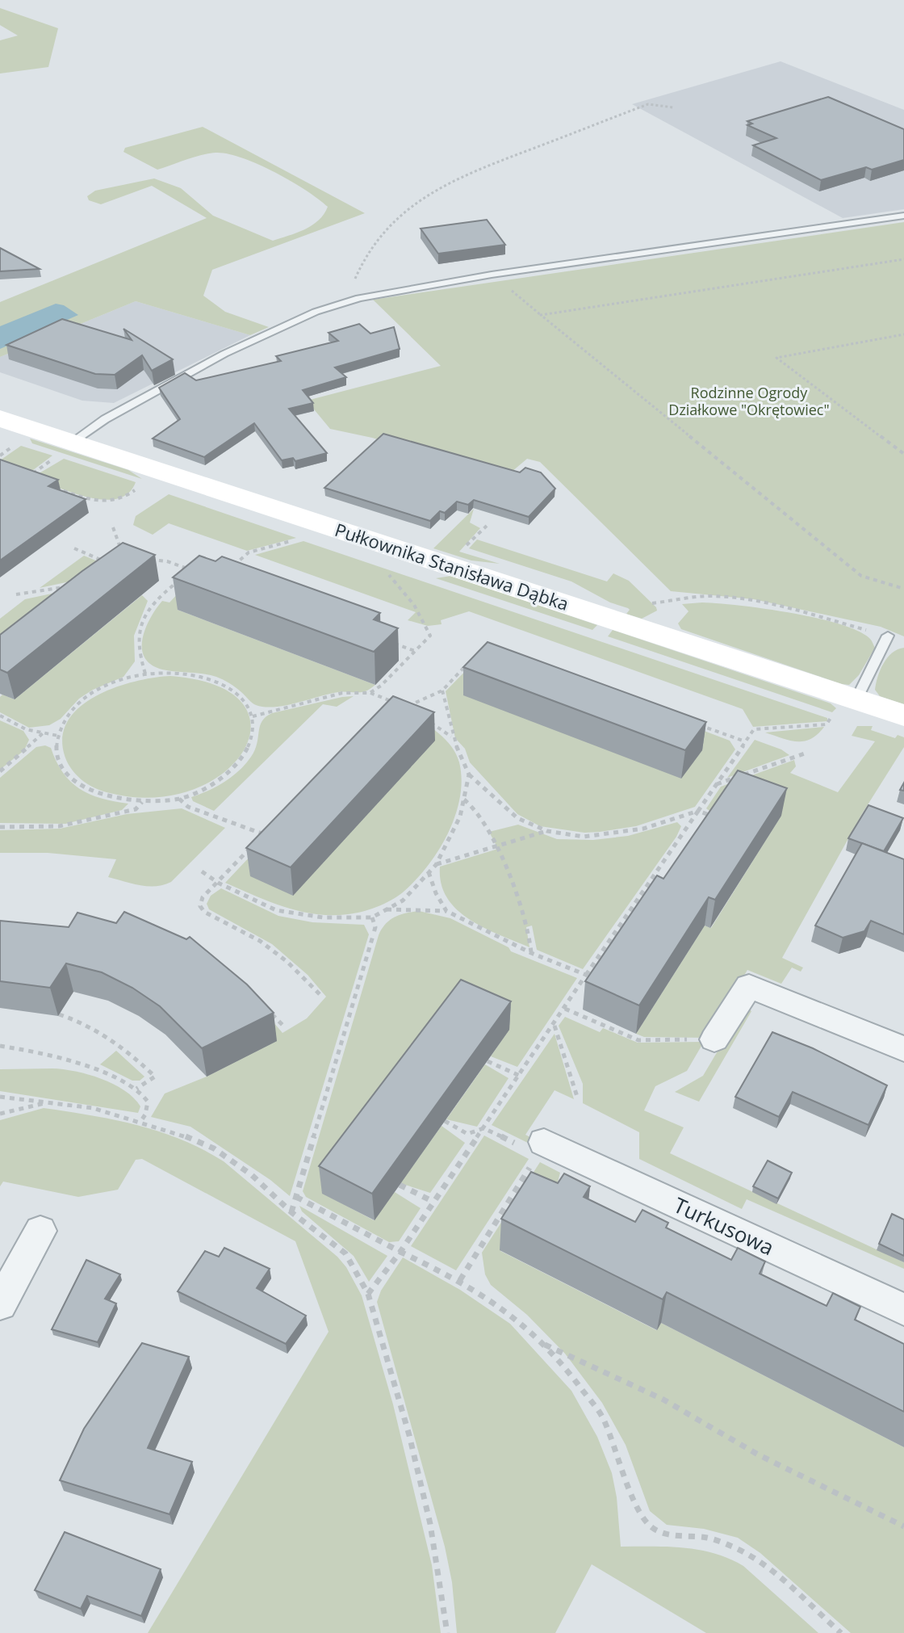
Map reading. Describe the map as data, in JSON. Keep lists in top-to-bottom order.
{
  "streets": {
    "street": ["Pułkownika Stanisława Dąbka", "Turkusowa"]
  },
  "parks": ["Rodzinne Ogrody Działkowe \"Okrętowiec\""]
}
